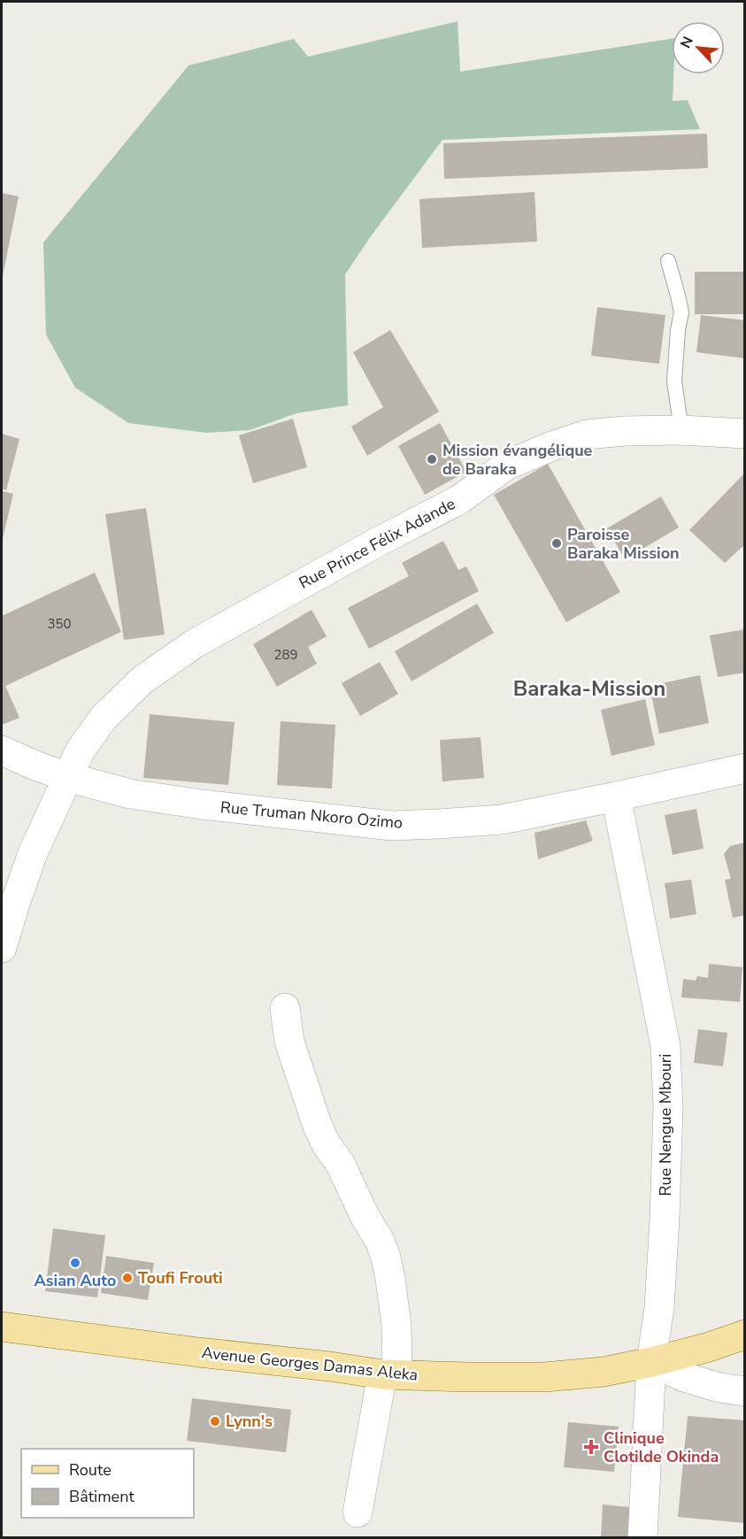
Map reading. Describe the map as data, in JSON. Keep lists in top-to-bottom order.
{
  "streets": {
    "main road": ["Avenue Georges Damas Aleka"],
    "street": ["Rue Prince Félix Adande", "Rue Truman Nkoro Ozimo", "Rue Nengue Mbouri"]
  },
  "crossings": [
    ["Rue Prince Félix Adande", "Rue Truman Nkoro Ozimo"],
    ["Rue Truman Nkoro Ozimo", "Rue Nengue Mbouri"],
    ["Rue Nengue Mbouri", "Avenue Georges Damas Aleka"]
  ],
  "districts": ["Baraka-Mission"],
  "places": {
    "other": [
      "Mission évangélique de Baraka",
      "Paroisse Baraka Mission",
      "Asian Auto",
      "Toufi Frouti",
      "Lynn's"
    ],
    "health": ["Clinique Clotilde Okinda"]
  },
  "house_numbers": ["350", "289"],
  "legend": ["Route", "Bâtiment"],
  "north": "top left"
}
